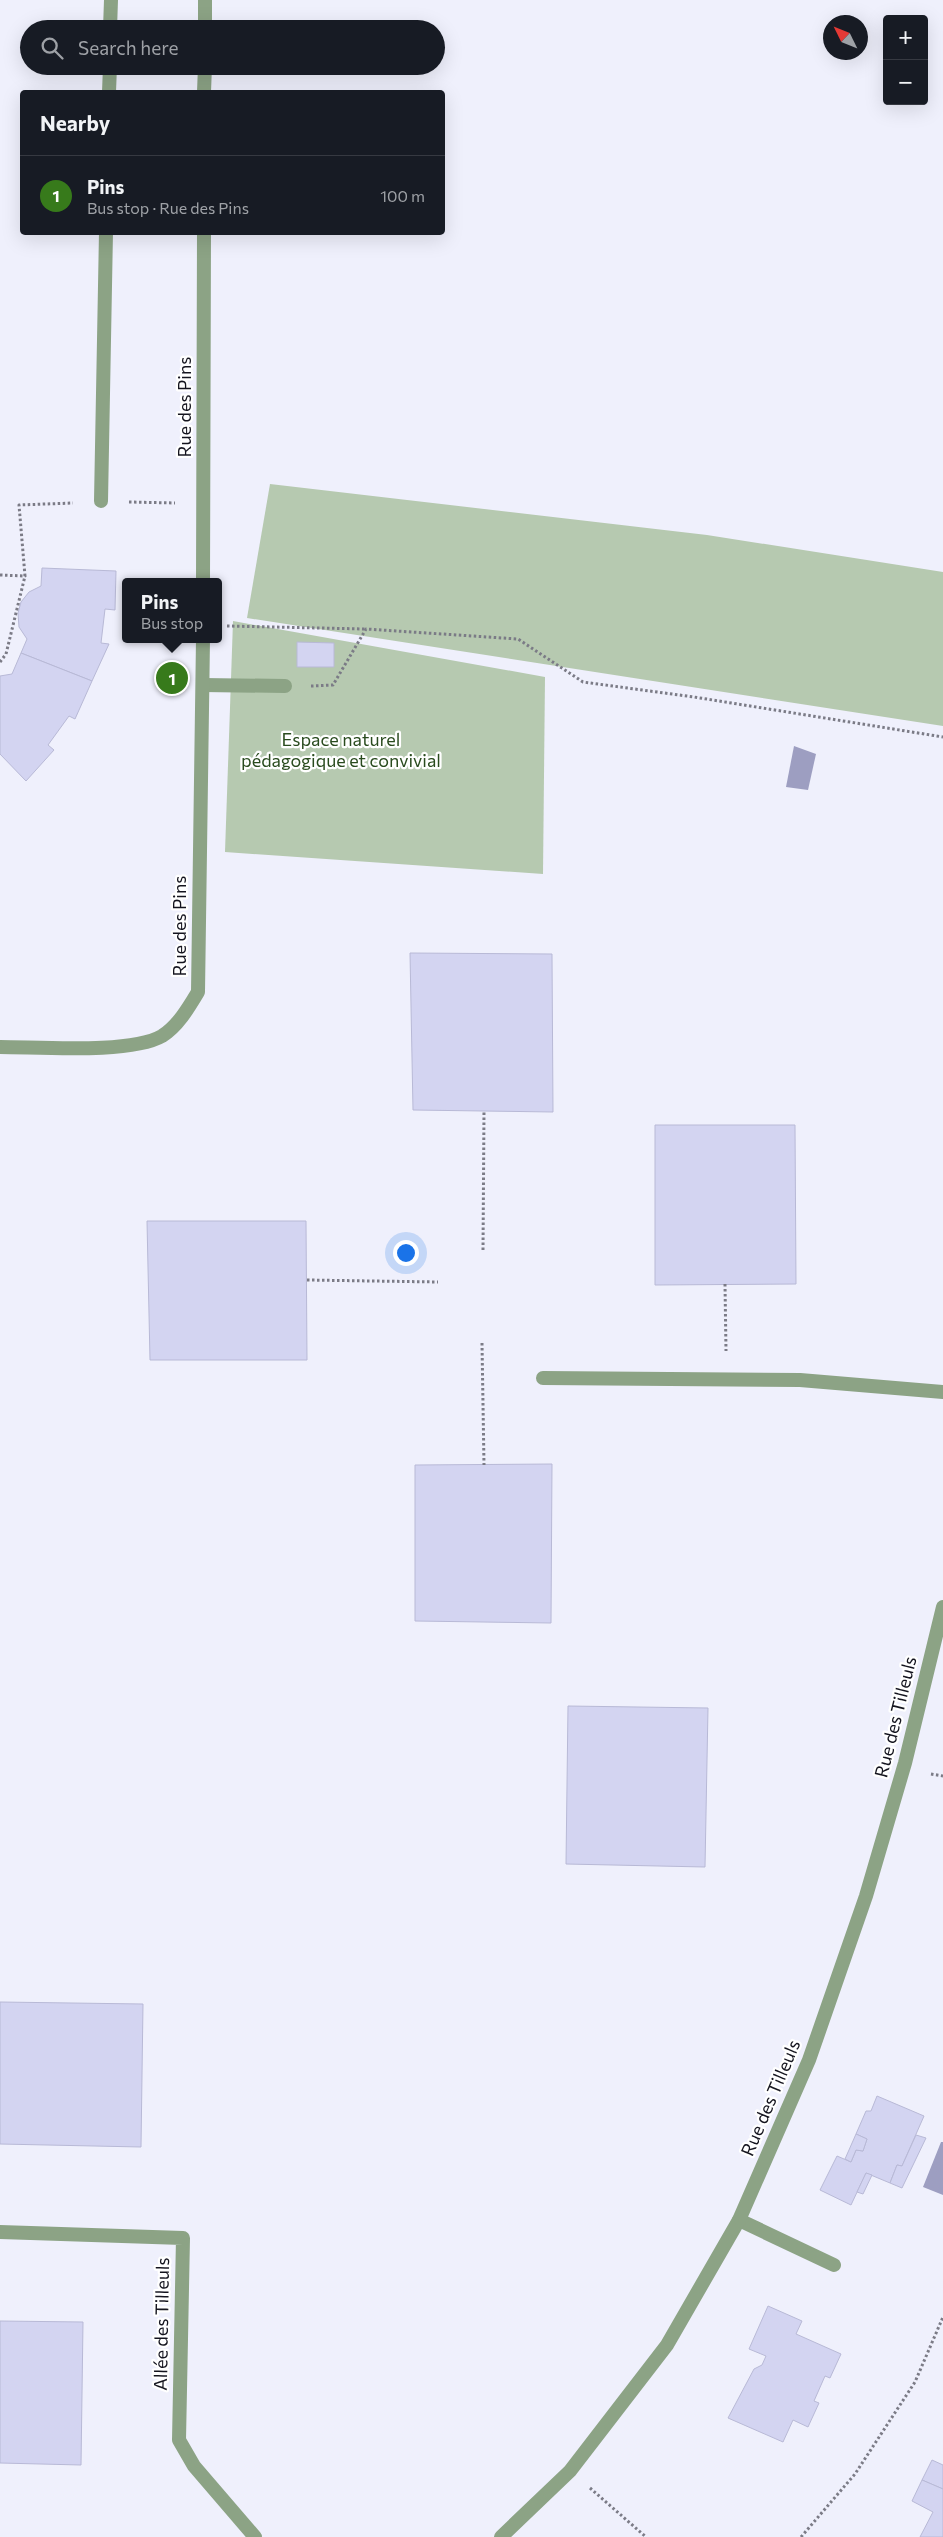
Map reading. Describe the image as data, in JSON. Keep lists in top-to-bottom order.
{
  "streets": {
    "street": ["Rue des Pins", "Rue des Tilleuls", "Allée des Tilleuls"]
  },
  "parks": ["Espace naturel pédagogique et convivial"],
  "north": "top left",
  "page": {
    "map_buttons": ["+", "−"],
    "search": "Search here",
    "heading": "Nearby",
    "list": [
      {
        "mark": "1",
        "name": "Pins",
        "note": "Bus stop · Rue des Pins",
        "value": "100 m"
      }
    ],
    "popup": ["Pins", "Bus stop"],
    "pins": "1"
  }
}
